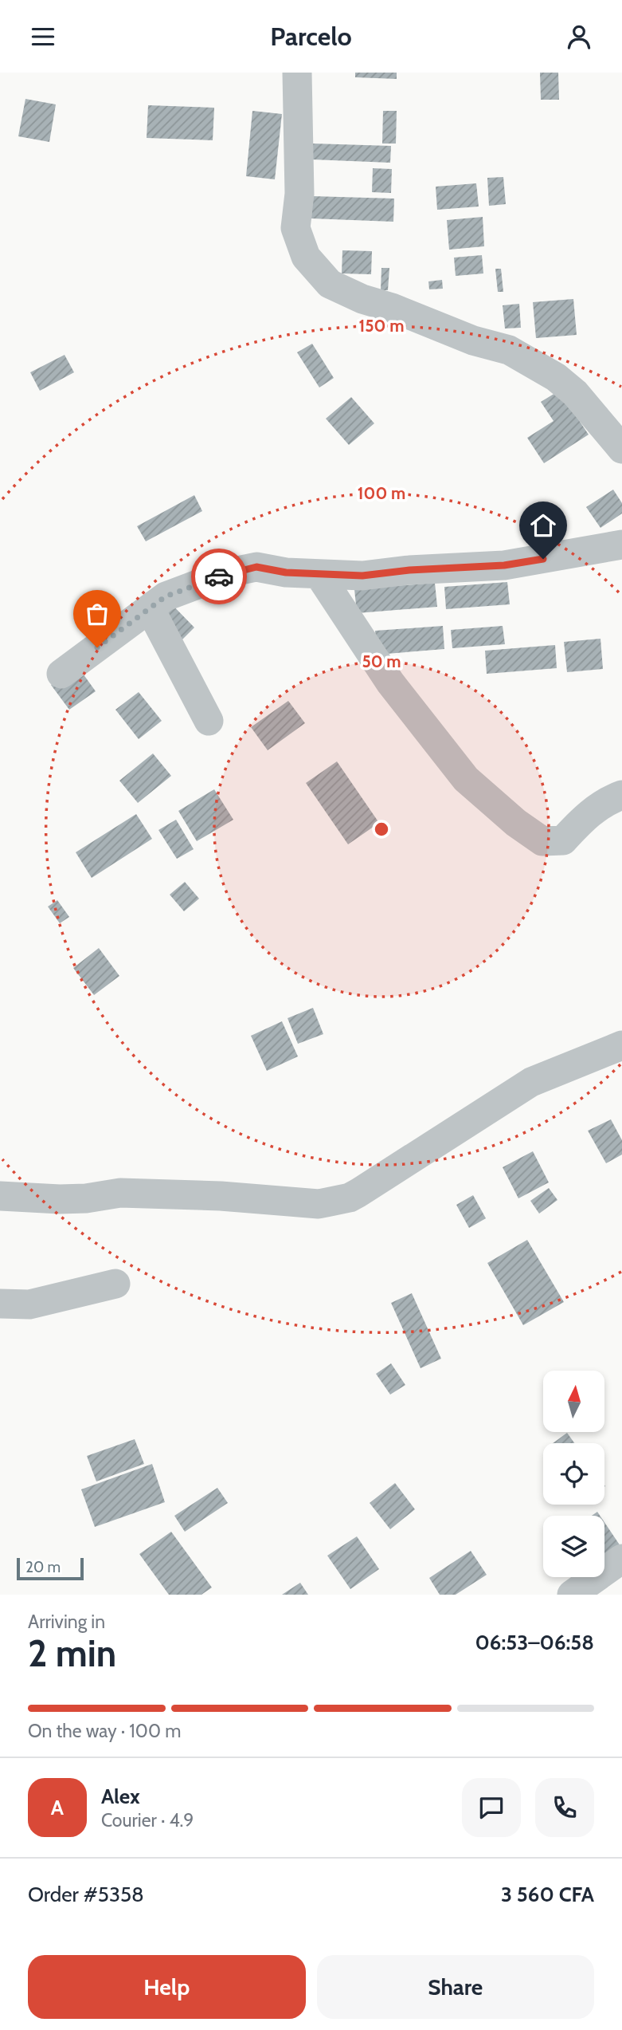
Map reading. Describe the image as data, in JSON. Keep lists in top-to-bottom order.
{
  "scale_bar": "20 m",
  "north": "top",
  "page": {
    "header": "Parcelo",
    "scale": "20 m",
    "heading": ["2 min", "Arriving in", "06:53–06:58"],
    "panel": [
      "Alex",
      "Courier · 4.9",
      "Order #5358",
      "3 560 CFA"
    ],
    "bar": "On the way · 100 m",
    "round": "A",
    "buttons": ["Help", "Share"]
  },
  "rings": ["150 m", "100 m", "50 m"]
}
